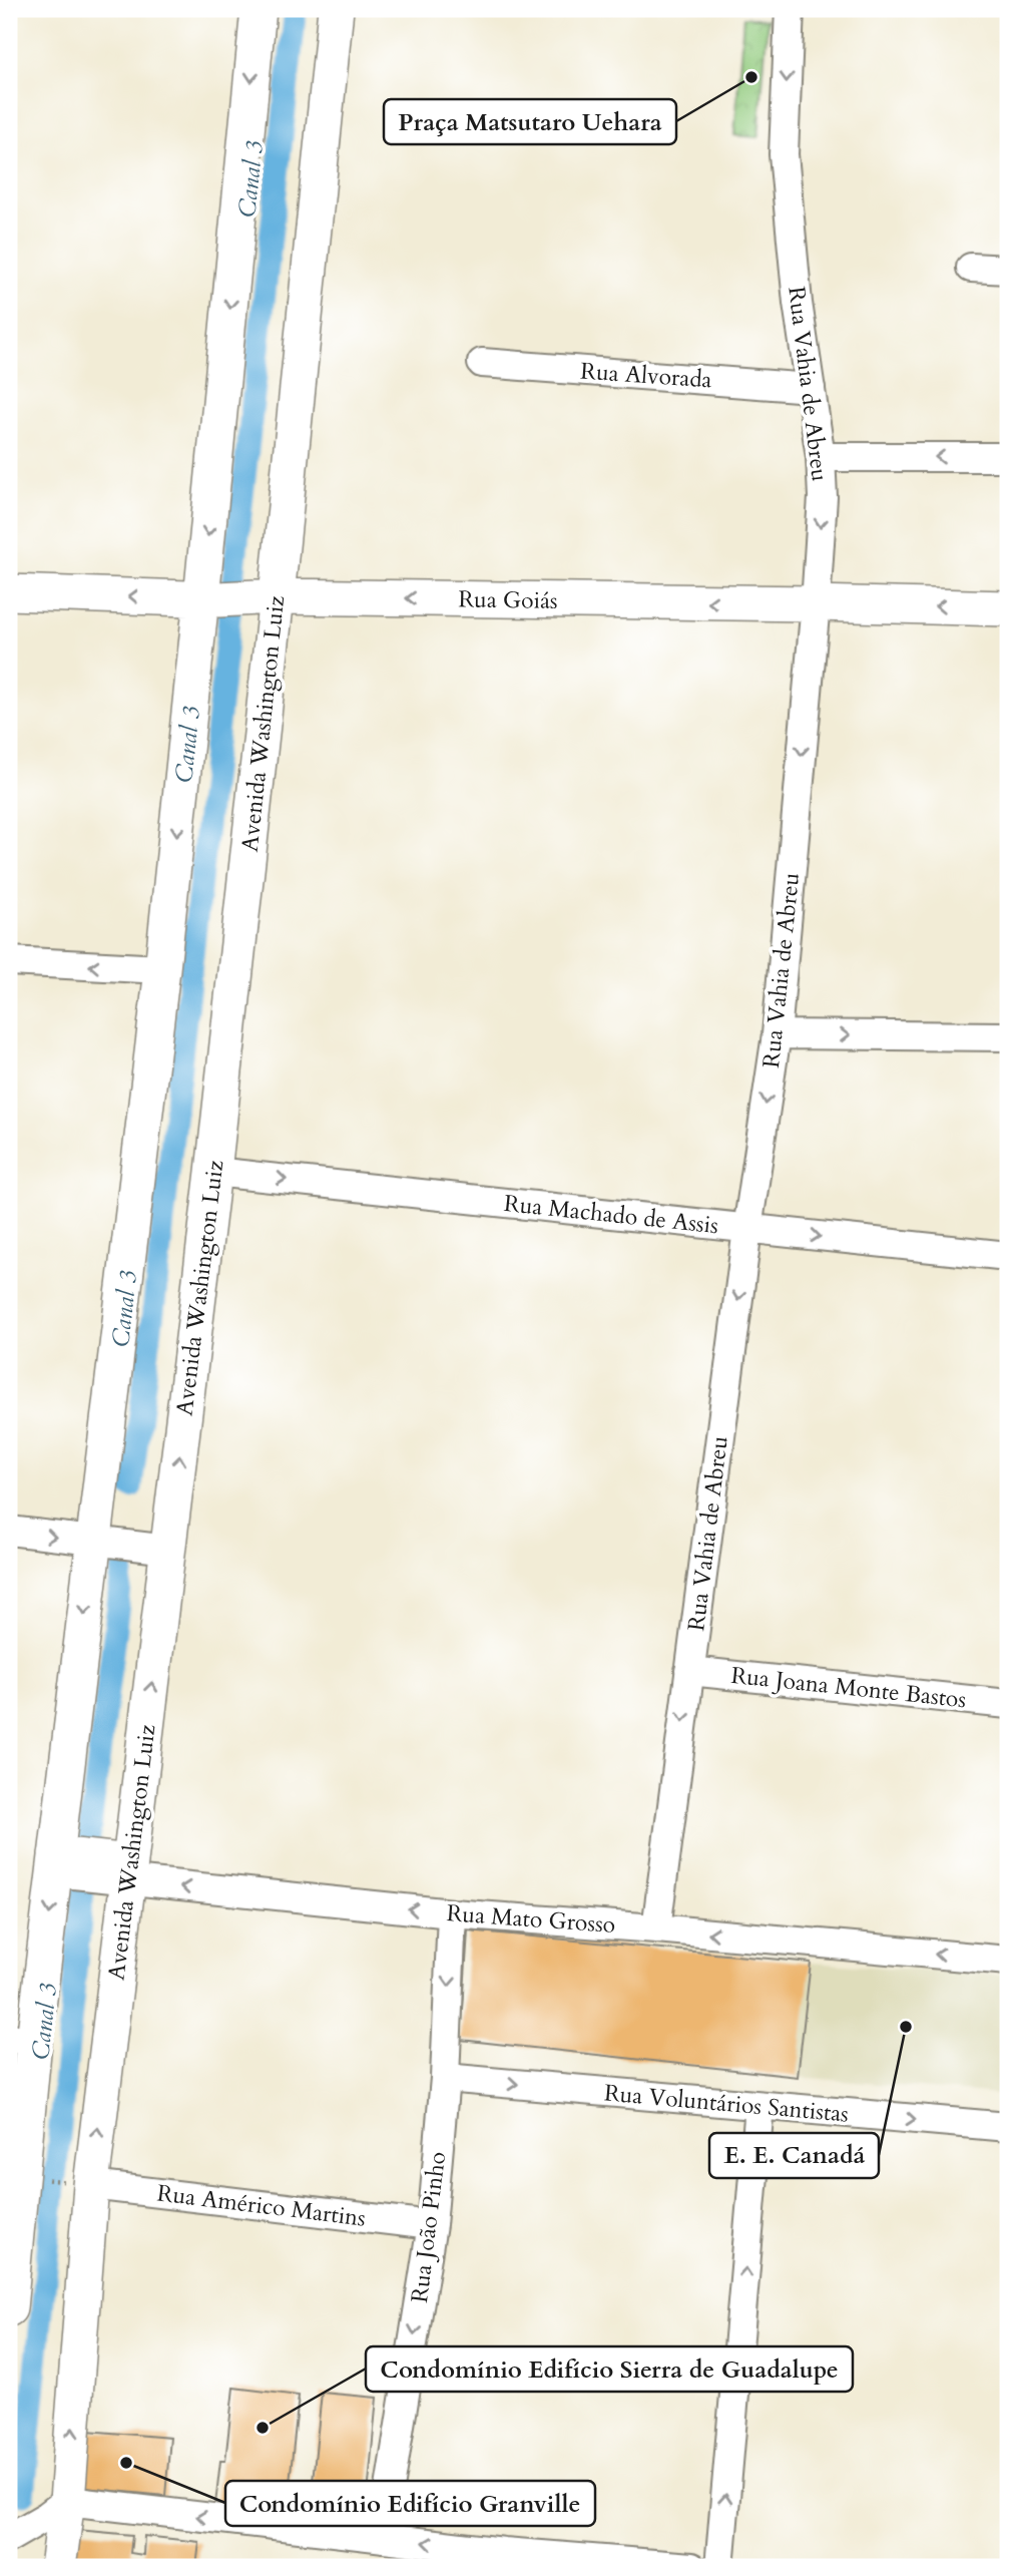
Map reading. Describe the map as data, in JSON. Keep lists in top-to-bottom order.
{
  "streets": {
    "main road": ["Rua Goiás", "Avenida Washington Luiz"],
    "street": [
      "Rua Alvorada",
      "Rua Vahia de Abreu",
      "Rua Machado de Assis",
      "Rua Joana Monte Bastos",
      "Rua Mato Grosso",
      "Rua Voluntários Santistas",
      "Rua Américo Martins",
      "Rua João Pinho"
    ]
  },
  "crossings": [
    ["Rua Alvorada", "Rua Vahia de Abreu"],
    ["Rua Vahia de Abreu", "Rua Goiás"],
    ["Rua Vahia de Abreu", "Rua Machado de Assis"],
    ["Rua Vahia de Abreu", "Rua Joana Monte Bastos"],
    ["Rua Vahia de Abreu", "Rua Mato Grosso"],
    ["Rua Goiás", "Avenida Washington Luiz"],
    ["Avenida Washington Luiz", "Rua Machado de Assis"],
    ["Avenida Washington Luiz", "Rua Mato Grosso"],
    ["Avenida Washington Luiz", "Rua Américo Martins"],
    ["Rua Mato Grosso", "Rua João Pinho"],
    ["Rua Voluntários Santistas", "Rua João Pinho"],
    ["Rua Américo Martins", "Rua João Pinho"]
  ],
  "one_way": [
    "Rua Vahia de Abreu",
    "Rua Goiás",
    "Rua Machado de Assis",
    "Rua Mato Grosso",
    "Rua Voluntários Santistas",
    "Rua João Pinho"
  ],
  "water": ["Canal 3"],
  "places": [
    "Praça Matsutaro Uehara",
    "E. E. Canadá",
    "Condomínio Edifício Sierra de Guadalupe",
    "Condomínio Edifício Granville"
  ]
}
